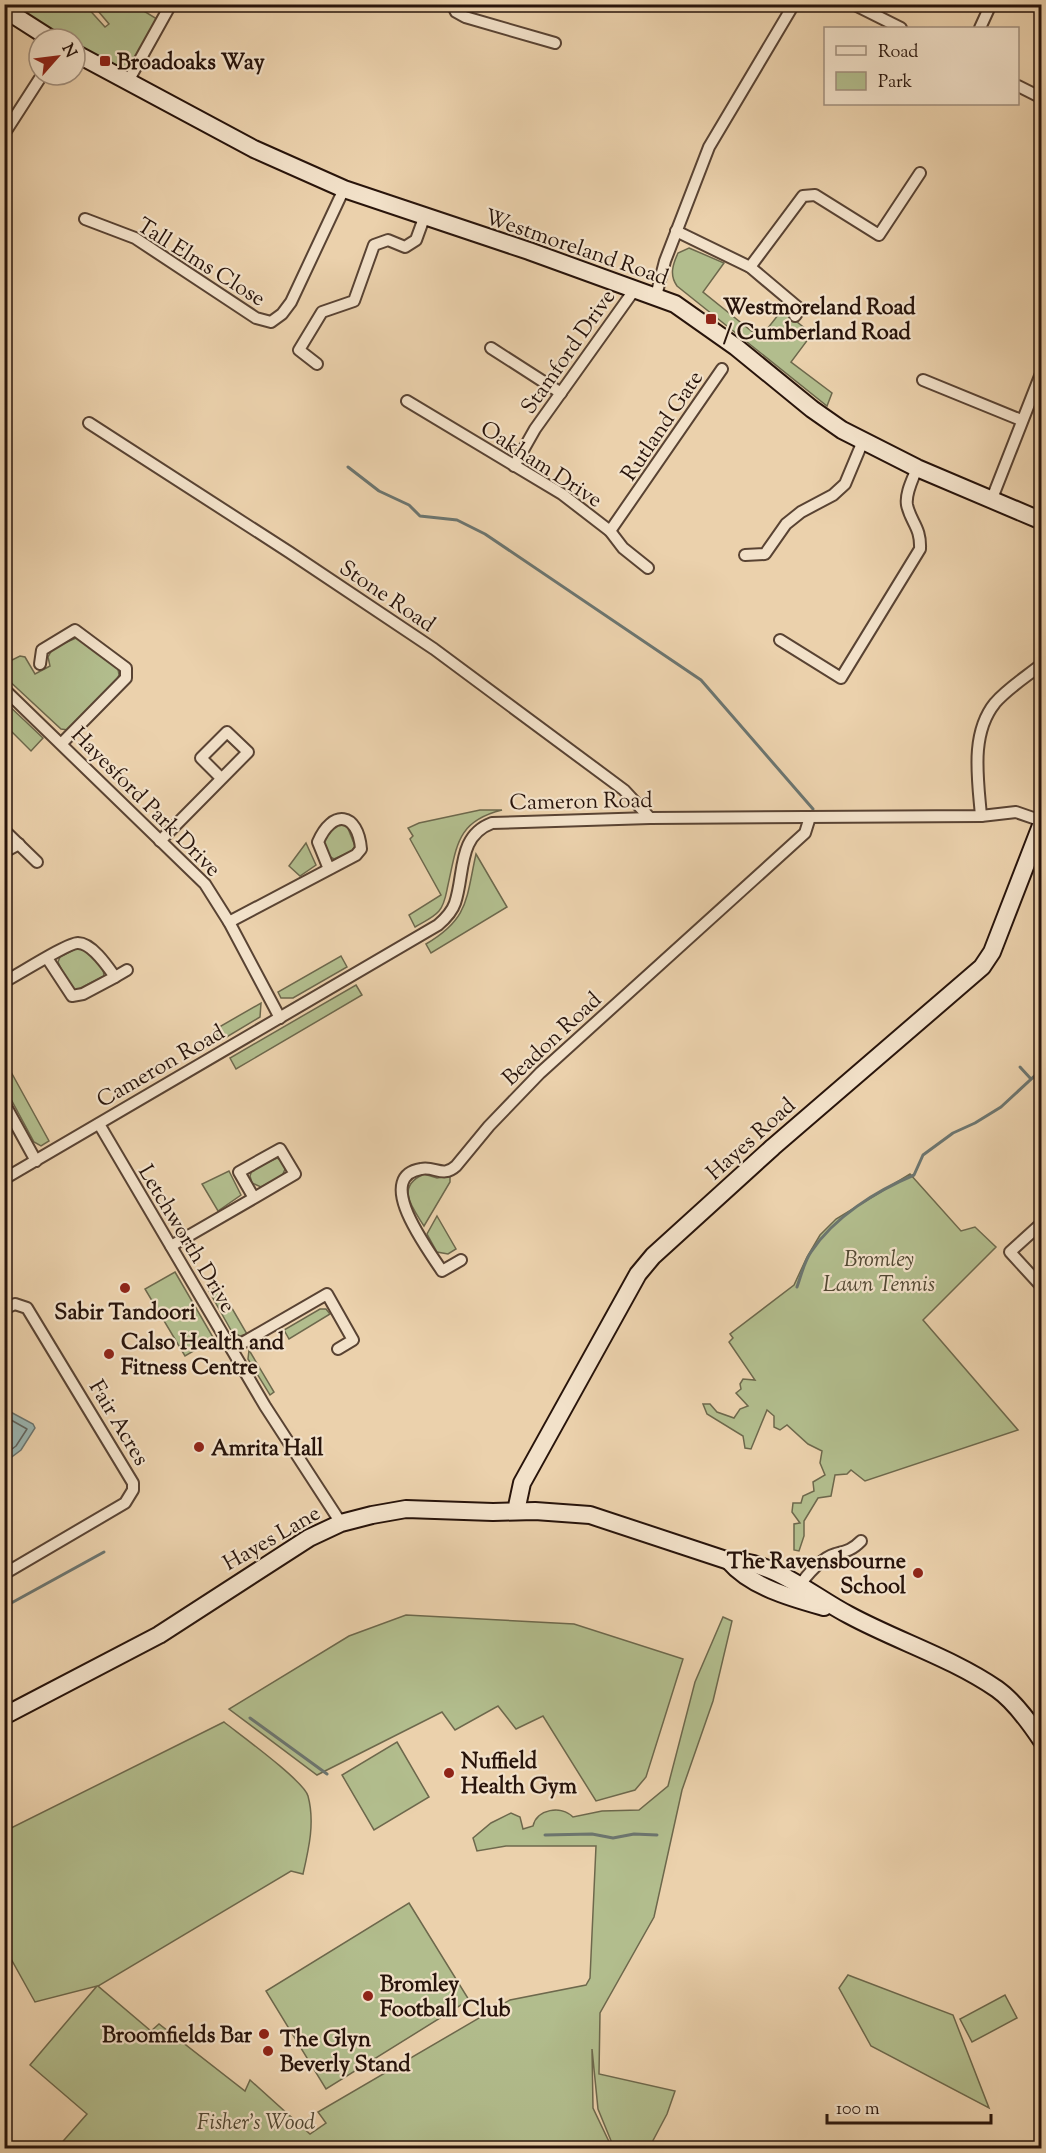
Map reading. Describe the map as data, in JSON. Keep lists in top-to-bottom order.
{
  "streets": {
    "main road": ["Westmoreland Road", "Hayes Road", "Hayes Lane"],
    "street": [
      "Tall Elms Close",
      "Stamford Drive",
      "Rutland Gate",
      "Oakham Drive",
      "Stone Road",
      "Cameron Road",
      "Hayesford Park Drive",
      "Beadon Road",
      "Letchworth Drive",
      "Fair Acres"
    ]
  },
  "crossings": [
    ["Westmoreland Road", "Tall Elms Close"],
    ["Westmoreland Road", "Stamford Drive"],
    ["Stamford Drive", "Oakham Drive"],
    ["Rutland Gate", "Oakham Drive"],
    ["Stone Road", "Cameron Road"],
    ["Cameron Road", "Hayesford Park Drive"],
    ["Cameron Road", "Beadon Road"],
    ["Cameron Road", "Hayes Road"],
    ["Cameron Road", "Letchworth Drive"],
    ["Hayes Road", "Hayes Lane"],
    ["Letchworth Drive", "Hayes Lane"]
  ],
  "parks": ["Bromley Lawn Tennis", "Fisher's Wood"],
  "places": {
    "transit": ["Broadoaks Way", "Westmoreland Road / Cumberland Road"],
    "other": [
      "Sabir Tandoori",
      "Calso Health and Fitness Centre",
      "Amrita Hall",
      "The Ravensbourne School",
      "Nuffield Health Gym",
      "Bromley Football Club",
      "Broomfields Bar",
      "The Glyn Beverly Stand"
    ]
  },
  "legend": ["Road", "Park"],
  "scale_bar": "100 m",
  "north": "top right"
}
